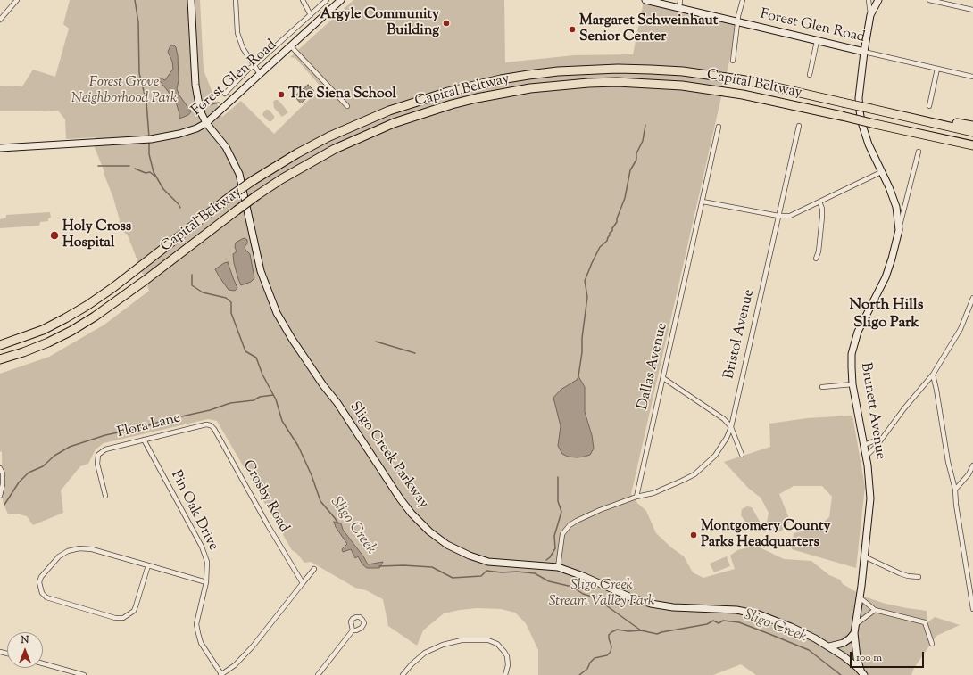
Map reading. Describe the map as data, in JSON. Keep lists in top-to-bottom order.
{
  "streets": {
    "highway": ["Capital Beltway"],
    "street": [
      "Forest Glen Road",
      "Bristol Avenue",
      "Dallas Avenue",
      "Brunett Avenue",
      "Flora Lane",
      "Sligo Creek Parkway",
      "Crosby Road",
      "Pin Oak Drive"
    ]
  },
  "crossings": [
    ["Forest Glen Road", "Brunett Avenue"],
    ["Forest Glen Road", "Sligo Creek Parkway"],
    ["Bristol Avenue", "Dallas Avenue"],
    ["Brunett Avenue", "Sligo Creek Parkway"],
    ["Flora Lane", "Crosby Road"],
    ["Flora Lane", "Pin Oak Drive"]
  ],
  "districts": ["North Hills Sligo Park"],
  "water": ["Sligo Creek"],
  "parks": ["Forest Grove Neighborhood Park", "Sligo Creek Stream Valley Park"],
  "places": [
    "Argyle Community Building",
    "Margaret Schweinhaut Senior Center",
    "The Siena School",
    "Holy Cross Hospital",
    "Montgomery County Parks Headquarters"
  ],
  "scale_bar": "100 m",
  "north": "top"
}
